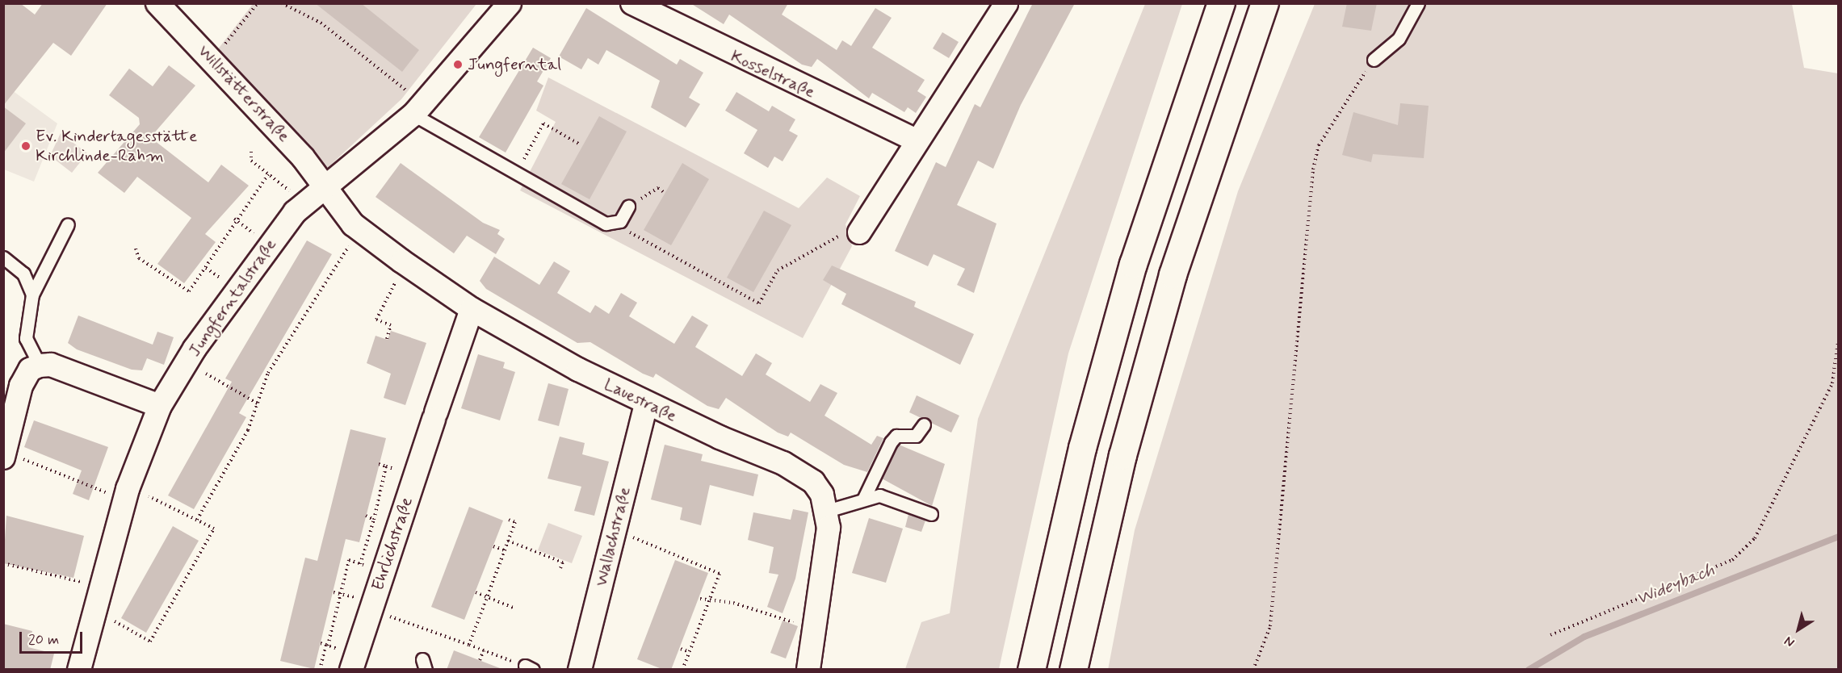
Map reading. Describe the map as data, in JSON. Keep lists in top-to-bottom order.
{
  "streets": {
    "street": [
      "Kosselstraße",
      "Willstätterstraße",
      "Jungferntalstraße",
      "Lauestraße",
      "Wallachstraße",
      "Ehrlichstraße"
    ]
  },
  "crossings": [
    ["Willstätterstraße", "Jungferntalstraße"],
    ["Willstätterstraße", "Lauestraße"],
    ["Jungferntalstraße", "Lauestraße"],
    ["Lauestraße", "Wallachstraße"],
    ["Lauestraße", "Ehrlichstraße"]
  ],
  "water": ["Wideybach"],
  "places": ["Jungferntal", "Ev. Kindertagesstätte Kirchlinde-Rahm"],
  "scale_bar": "20 m",
  "north": "bottom left"
}
